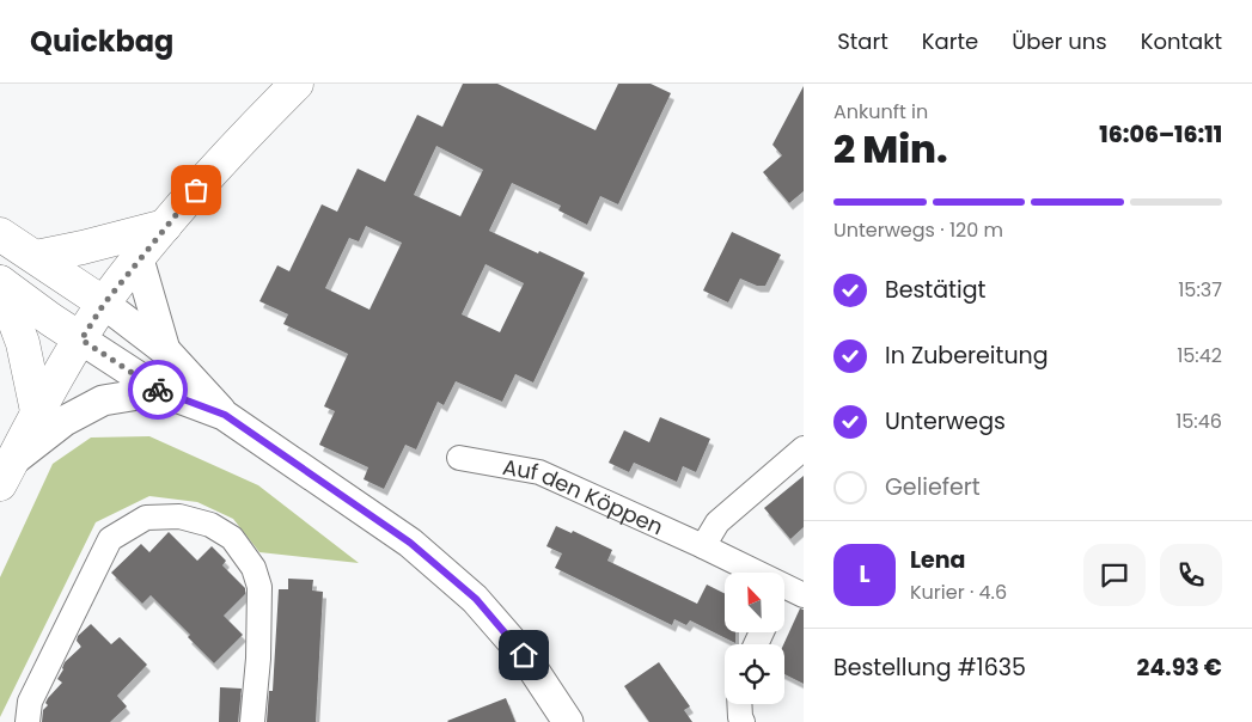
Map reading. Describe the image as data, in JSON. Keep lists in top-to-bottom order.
{
  "streets": {
    "street": ["Auf den Köppen"]
  },
  "north": "top left",
  "page": {
    "header": "Quickbag",
    "nav": [
      "Start",
      "Karte",
      "Über uns",
      "Kontakt"
    ],
    "heading": ["2 Min.", "Ankunft in", "16:06–16:11"],
    "panel": [
      "Lena",
      "Kurier · 4.6",
      "Bestellung #1635",
      "24.93 €"
    ],
    "bar": "Unterwegs · 120 m",
    "list": [
      ["Bestätigt", "15:37"],
      ["In Zubereitung", "15:42"],
      ["Unterwegs", "15:46"],
      "Geliefert"
    ],
    "round": "L"
  }
}
